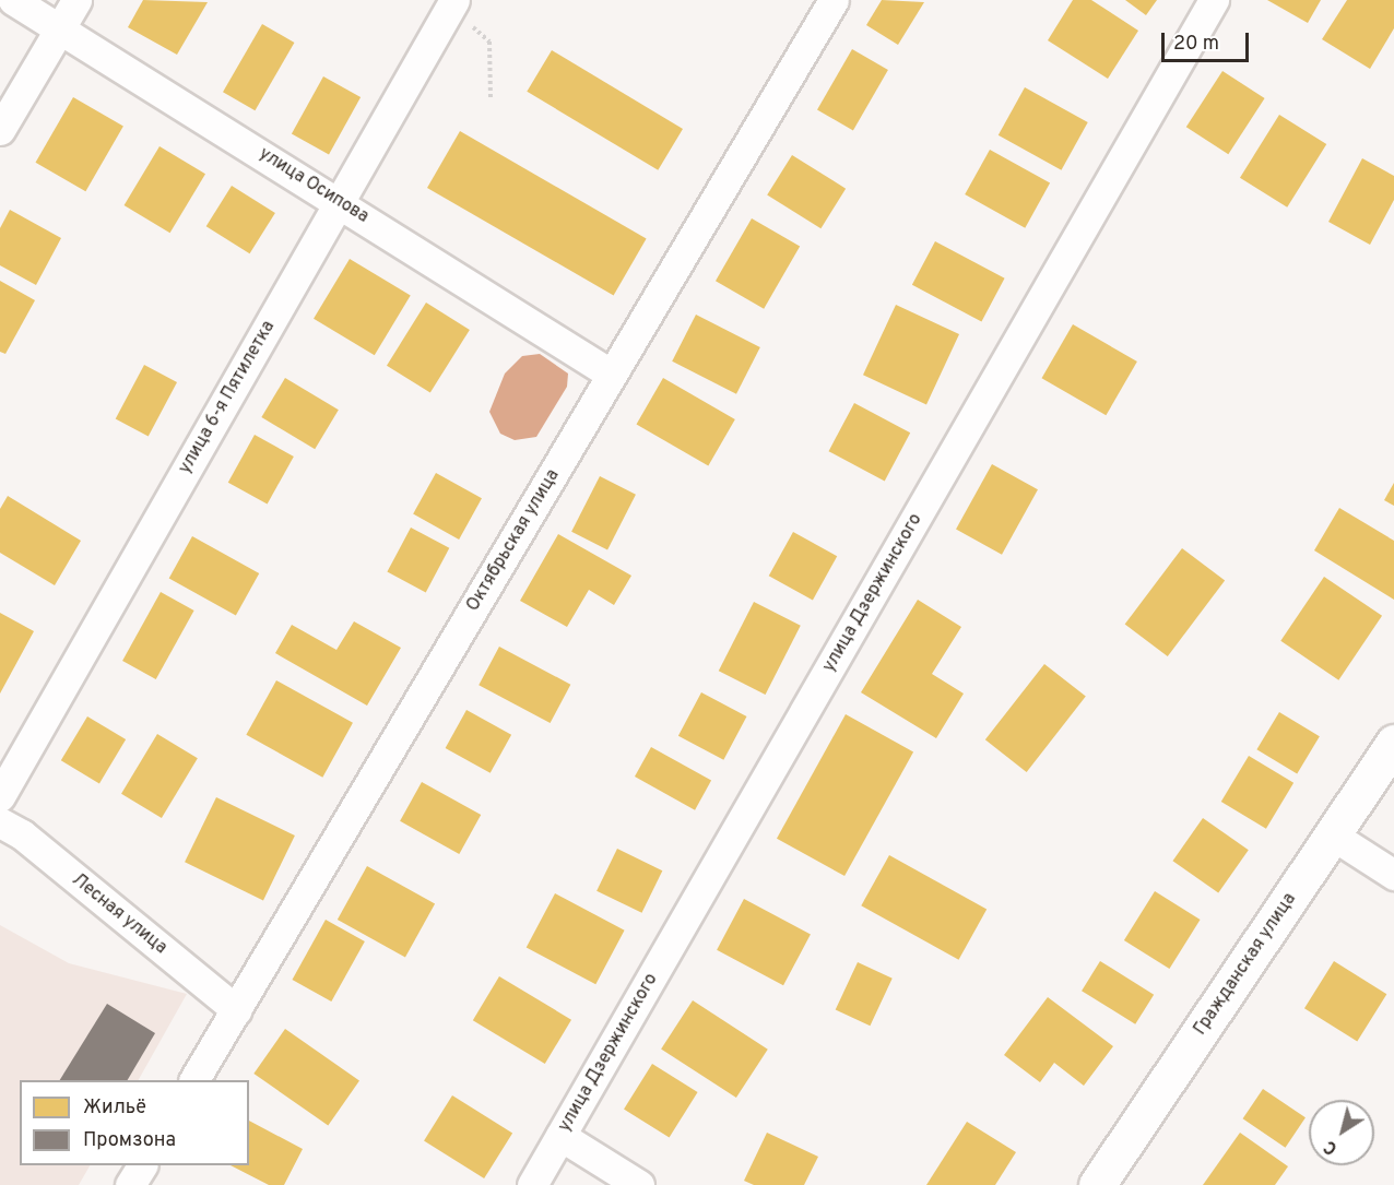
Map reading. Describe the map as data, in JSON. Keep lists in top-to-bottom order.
{
  "streets": {
    "street": [
      "улица Осипова",
      "улица 6-я Пятилетка",
      "Октябрьская улица",
      "улица Дзержинского",
      "Лесная улица",
      "Гражданская улица"
    ]
  },
  "crossings": [
    ["улица Осипова", "улица 6-я Пятилетка"],
    ["улица Осипова", "Октябрьская улица"],
    ["Октябрьская улица", "Лесная улица"]
  ],
  "legend": ["Жильё", "Промзона"],
  "scale_bar": "20 m",
  "north": "bottom left"
}
